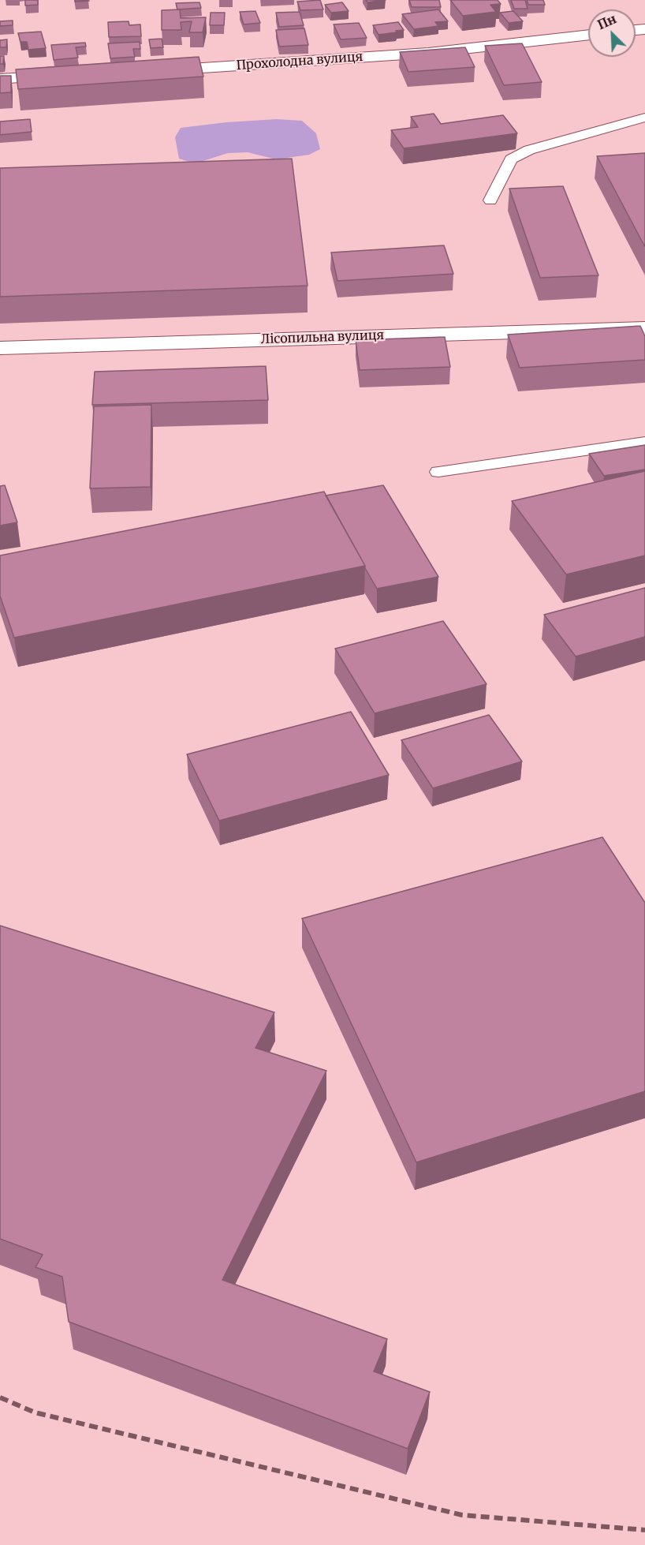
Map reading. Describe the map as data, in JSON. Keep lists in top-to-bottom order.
{
  "streets": {
    "street": ["Прохолодна вулиця", "Лісопильна вулиця"]
  },
  "north": "top left"
}
